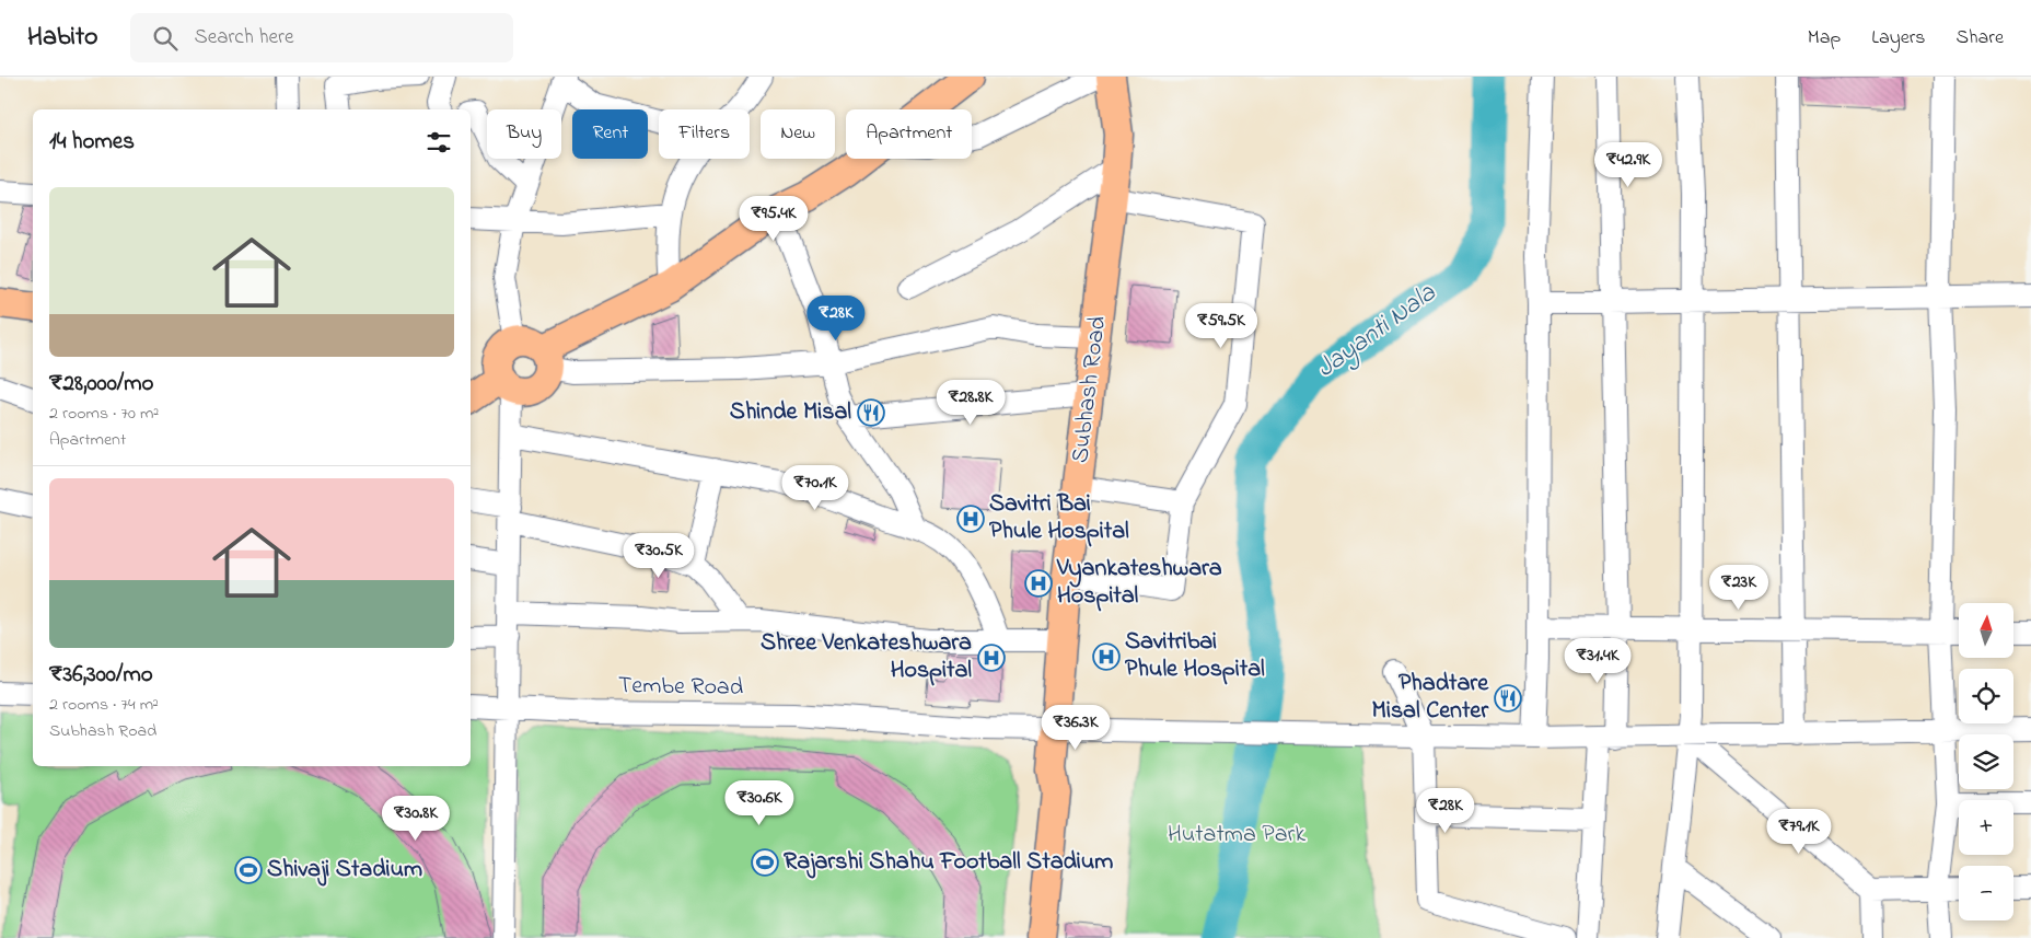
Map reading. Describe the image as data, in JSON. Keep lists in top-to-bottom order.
{
  "streets": {
    "main road": ["Subhash Road"],
    "street": ["Tembe Road"]
  },
  "crossings": [
    ["Subhash Road", "Tembe Road"]
  ],
  "water": ["Jayanti Nala"],
  "parks": ["Hutatma Park"],
  "places": {
    "restaurant": ["Shinde Misal", "Phadtare Misal Center"],
    "hospital": [
      "Savitri Bai Phule Hospital",
      "Vyankateshwara Hospital",
      "Savitribai Phule Hospital",
      "Shree Venkateshwara Hospital"
    ],
    "sports": ["Rajarshi Shahu Football Stadium", "Shivaji Stadium"]
  },
  "north": "top",
  "page": {
    "header": "Habito",
    "search": "Search here",
    "nav": ["Map", "Layers", "Share"],
    "chip": [
      "Buy",
      "Rent",
      "Filters",
      "New",
      "Apartment"
    ],
    "heading": "14 homes",
    "price": [
      "₹42.9K",
      "₹95.4K",
      "₹28K",
      "₹59.5K",
      "₹28.8K",
      "₹70.1K",
      "₹30.5K",
      "₹23K",
      "₹31.4K",
      "₹36.3K",
      "₹30.6K",
      "₹28K",
      "₹30.8K",
      "₹79.1K"
    ],
    "list": [
      {
        "name": "₹28,000/mo",
        "note": "2 rooms · 70 m² · Apartment"
      },
      {
        "name": "₹36,300/mo",
        "note": "2 rooms · 74 m² · Subhash Road"
      }
    ],
    "map_buttons": ["+", "−"]
  }
}
